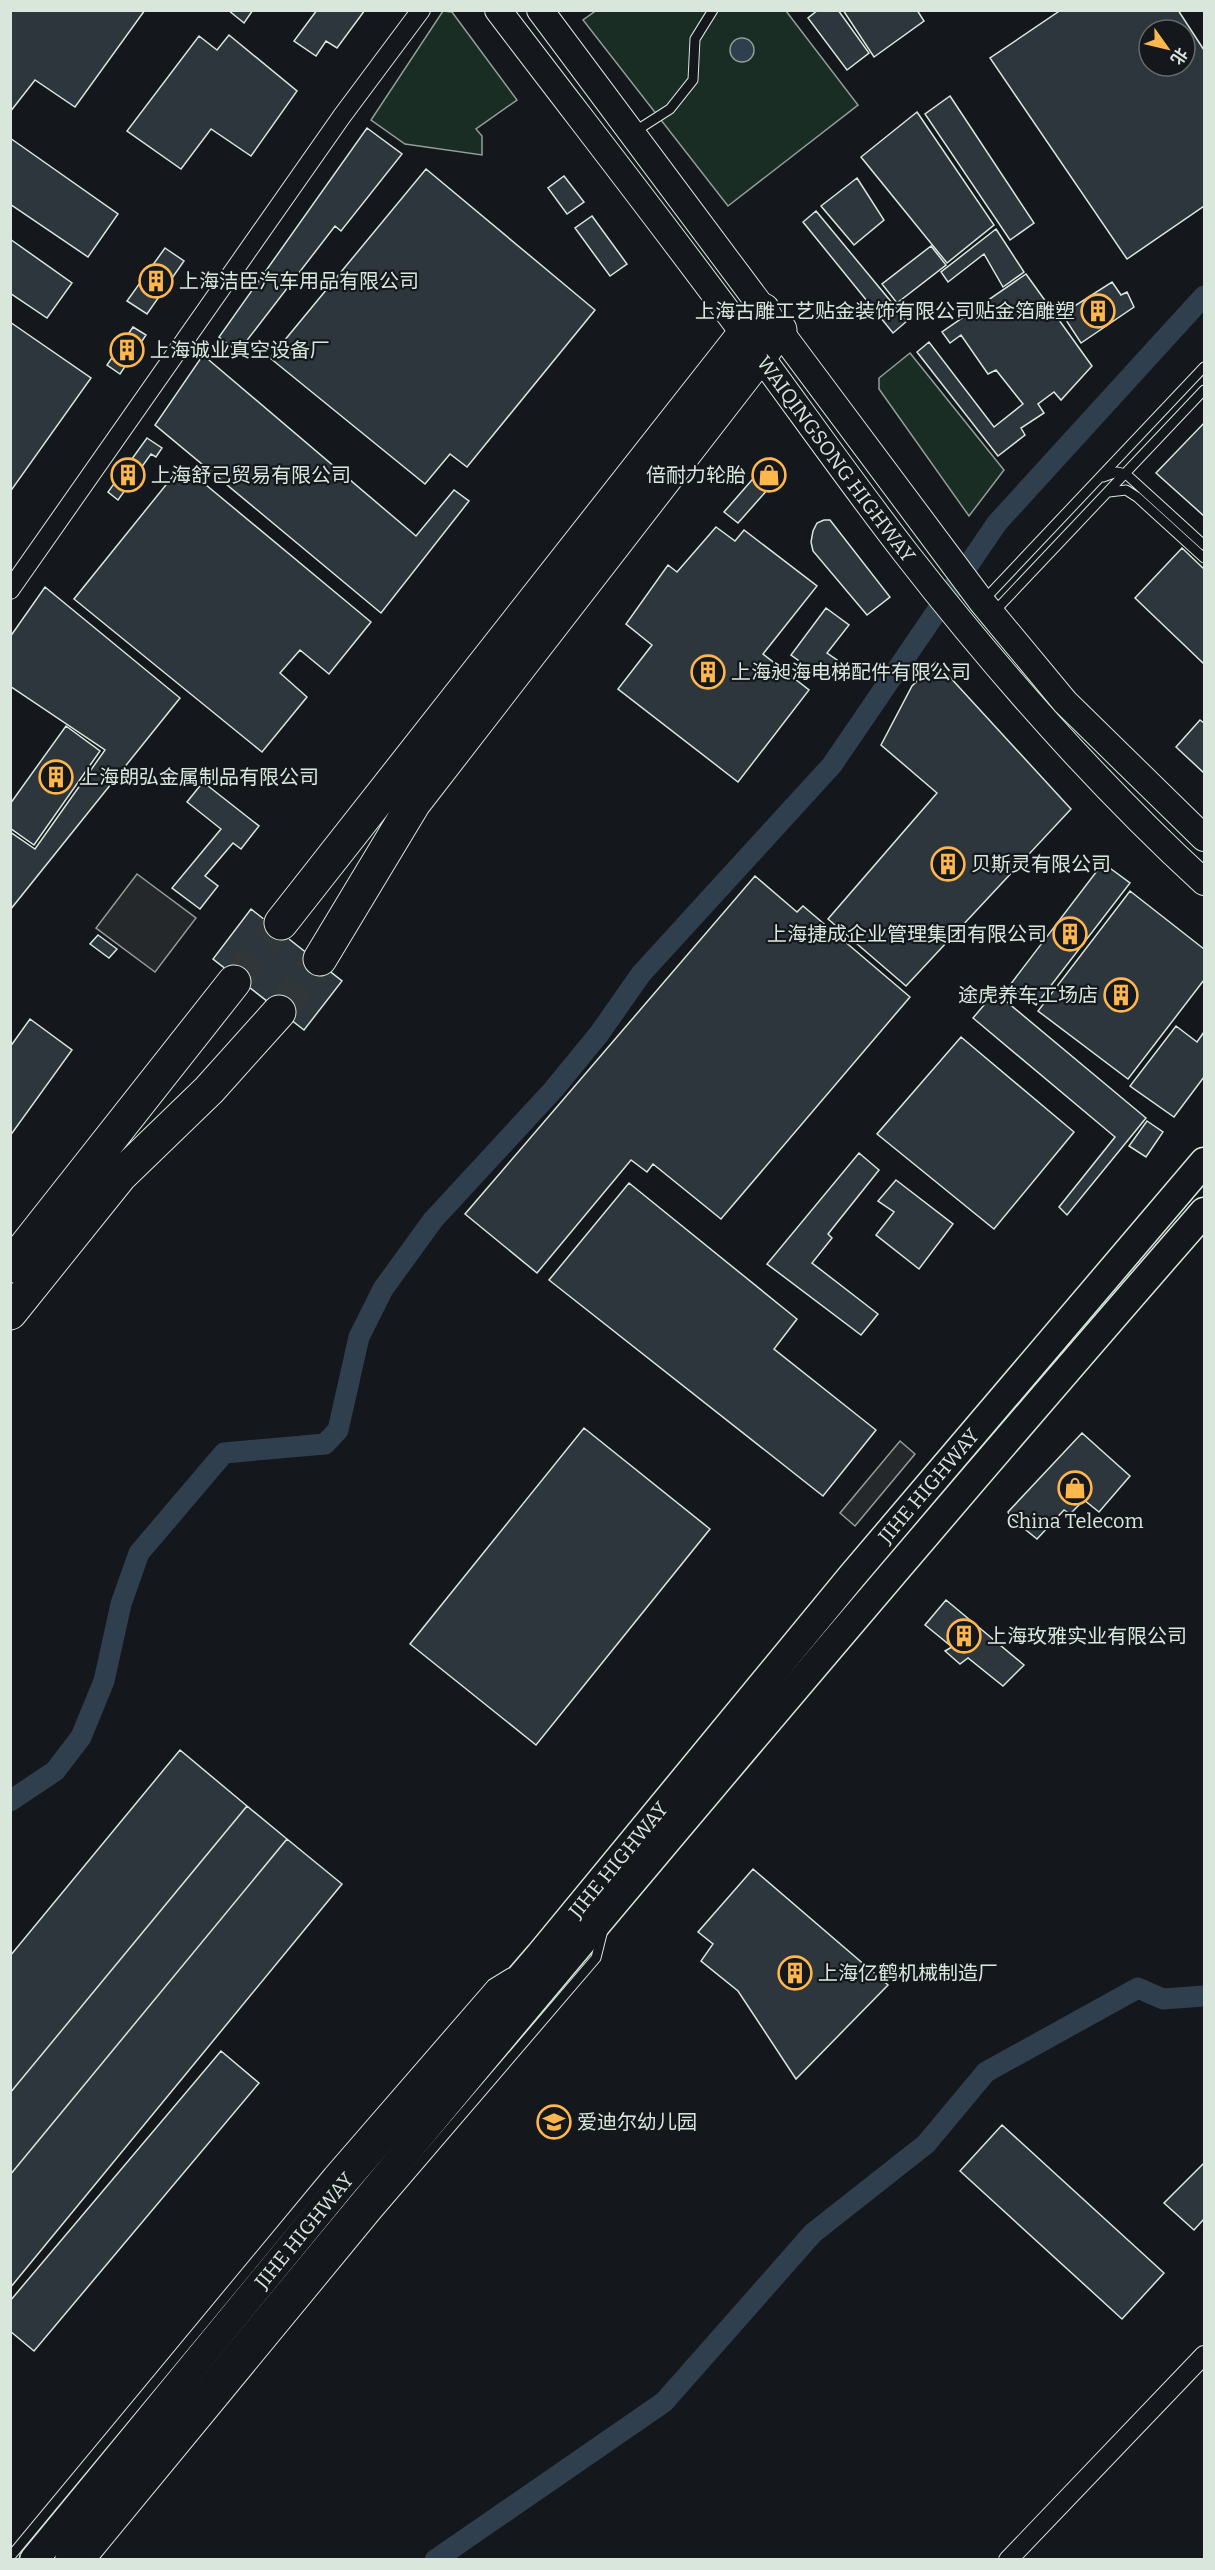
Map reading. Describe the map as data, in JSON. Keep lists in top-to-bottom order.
{
  "streets": {
    "main road": ["WAIQINGSONG HIGHWAY", "JIHE HIGHWAY"]
  },
  "places": {
    "building": [
      "上海洁臣汽车用品有限公司",
      "上海古雕工艺贴金装饰有限公司贴金箔雕塑",
      "上海诚业真空设备厂",
      "上海舒己贸易有限公司",
      "上海昶海电梯配件有限公司",
      "上海朗弘金属制品有限公司",
      "贝斯灵有限公司",
      "上海捷成企业管理集团有限公司",
      "途虎养车工场店",
      "上海玫雅实业有限公司",
      "上海亿鹤机械制造厂"
    ],
    "shop": ["倍耐力轮胎", "China Telecom"],
    "school or university": ["爱迪尔幼儿园"]
  },
  "north": "bottom right"
}
